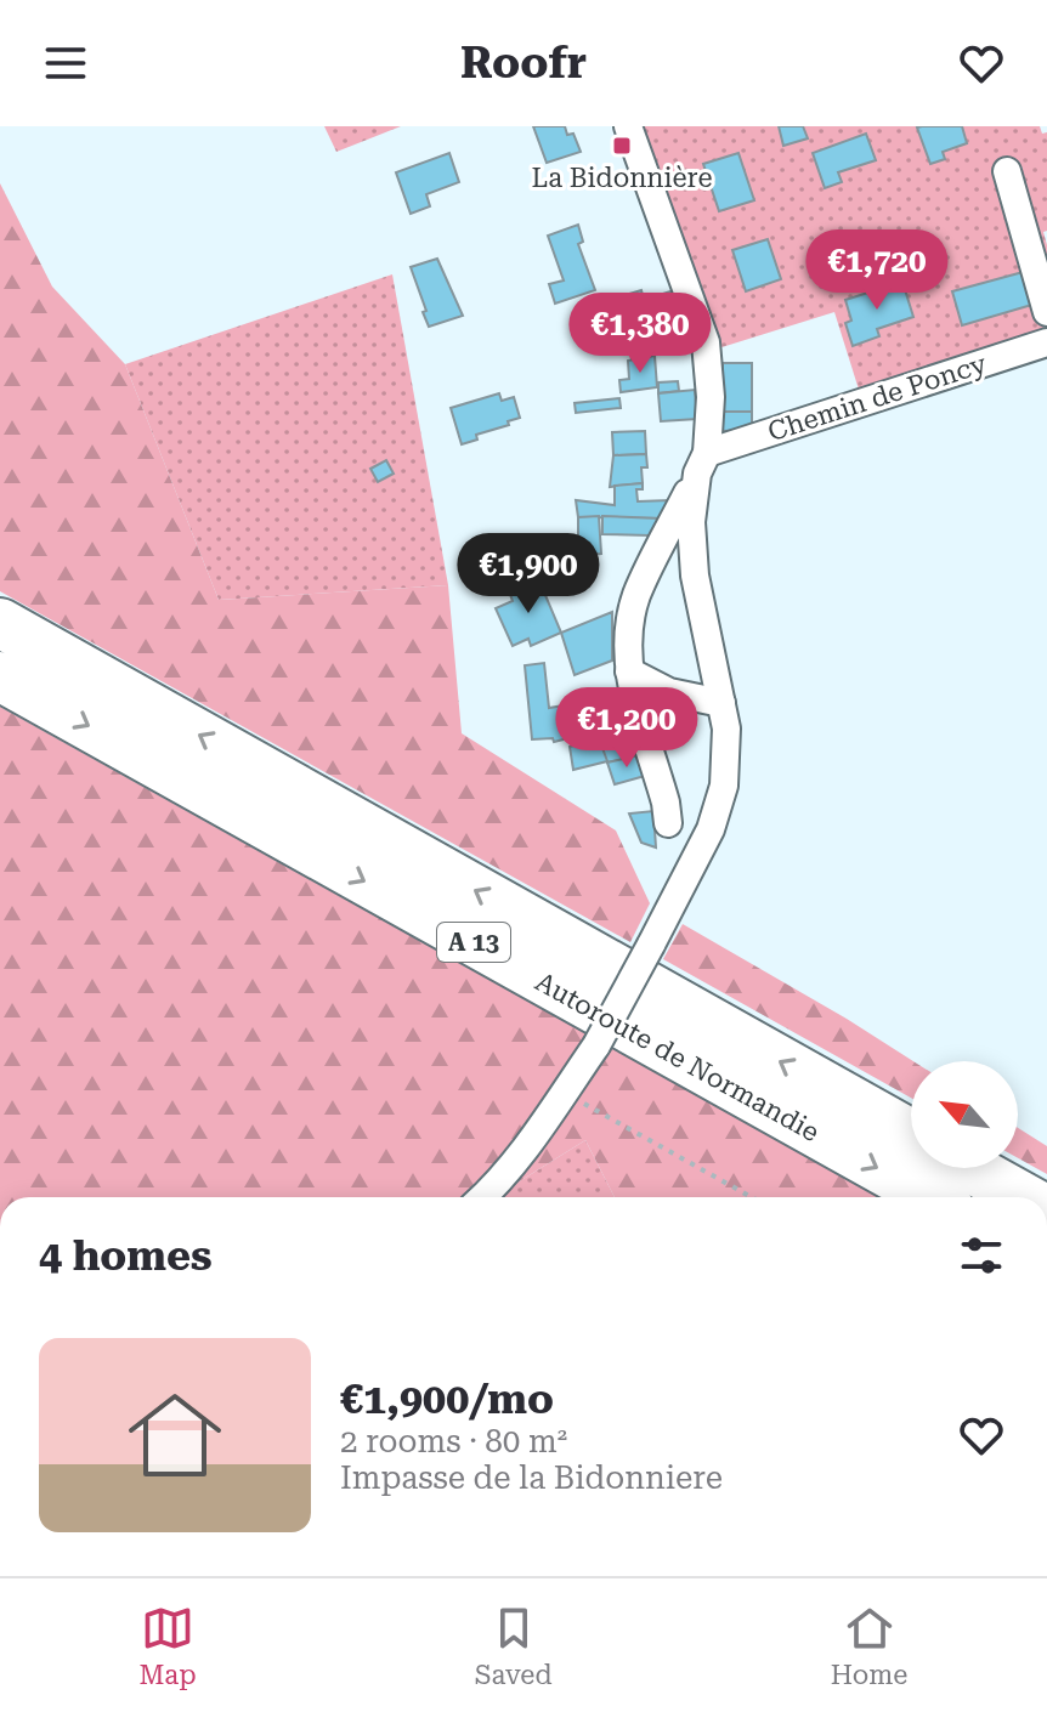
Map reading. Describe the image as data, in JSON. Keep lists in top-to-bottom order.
{
  "streets": {
    "highway": ["A 13", "Autoroute de Normandie"],
    "street": ["Chemin de Poncy"]
  },
  "places": {
    "transit": ["La Bidonnière"]
  },
  "north": "top left",
  "page": {
    "header": "Roofr",
    "price": [
      "€1,720",
      "€1,380",
      "€1,900",
      "€1,200"
    ],
    "heading": "4 homes",
    "list": [
      {
        "name": "€1,900/mo",
        "note": "2 rooms · 80 m² · Impasse de la Bidonniere"
      }
    ],
    "tabs": ["Map", "Saved", "Home"]
  }
}
